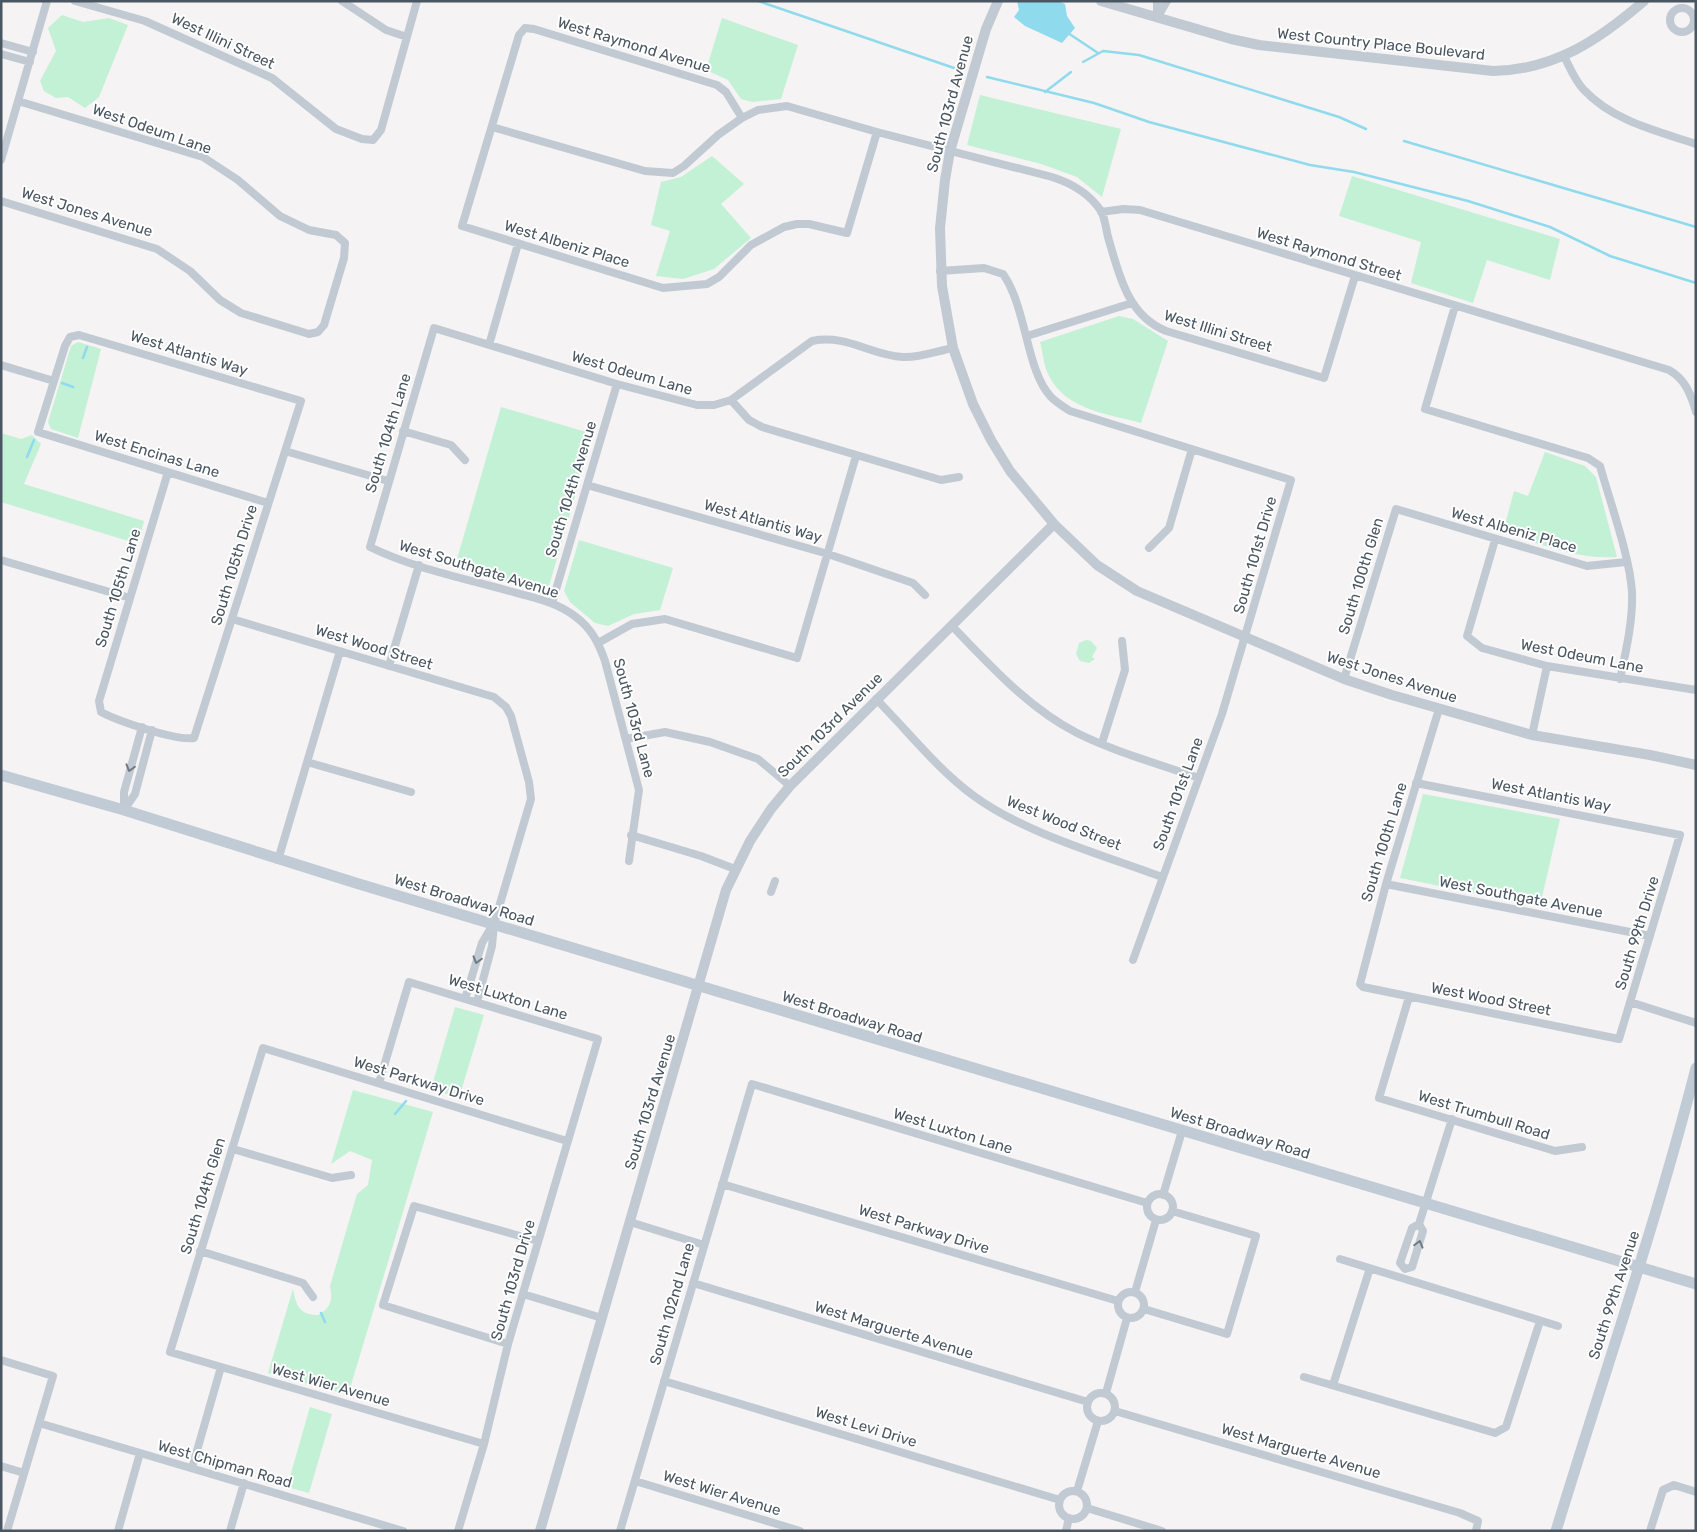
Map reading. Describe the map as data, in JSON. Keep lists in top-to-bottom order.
{
  "streets": {
    "main road": ["West Broadway Road", "South 99th Avenue"],
    "street": [
      "West Illini Street",
      "West Country Place Boulevard",
      "West Raymond Avenue",
      "South 103rd Avenue",
      "West Odeum Lane",
      "West Jones Avenue",
      "West Albeniz Place",
      "West Raymond Street",
      "West Atlantis Way",
      "South 104th Lane",
      "West Encinas Lane",
      "South 104th Avenue",
      "South 101st Drive",
      "South 105th Drive",
      "West Southgate Avenue",
      "South 100th Glen",
      "South 105th Lane",
      "West Wood Street",
      "South 103rd Lane",
      "South 101st Lane",
      "South 100th Lane",
      "South 99th Drive",
      "West Luxton Lane",
      "West Parkway Drive",
      "West Trumbull Road",
      "South 104th Glen",
      "South 103rd Drive",
      "South 102nd Lane",
      "West Marguerte Avenue",
      "West Wier Avenue",
      "West Levi Drive",
      "West Chipman Road"
    ]
  },
  "crossings": [
    ["West Illini Street", "West Raymond Street"],
    ["West Raymond Avenue", "West Albeniz Place"],
    ["South 103rd Avenue", "West Jones Avenue"],
    ["South 103rd Avenue", "West Wood Street"],
    ["South 103rd Avenue", "West Broadway Road"],
    ["West Odeum Lane", "West Jones Avenue"],
    ["West Odeum Lane", "West Albeniz Place"],
    ["West Odeum Lane", "South 104th Lane"],
    ["West Odeum Lane", "South 104th Avenue"],
    ["West Jones Avenue", "South 101st Drive"],
    ["West Jones Avenue", "South 100th Glen"],
    ["West Jones Avenue", "South 101st Lane"],
    ["West Jones Avenue", "South 100th Lane"],
    ["West Albeniz Place", "South 100th Glen"],
    ["West Atlantis Way", "West Encinas Lane"],
    ["West Atlantis Way", "South 104th Avenue"],
    ["West Atlantis Way", "South 105th Drive"],
    ["West Atlantis Way", "South 100th Lane"],
    ["West Atlantis Way", "South 99th Drive"],
    ["South 104th Lane", "West Southgate Avenue"],
    ["West Encinas Lane", "South 105th Drive"],
    ["West Encinas Lane", "South 105th Lane"],
    ["South 104th Avenue", "West Southgate Avenue"],
    ["South 101st Drive", "South 101st Lane"],
    ["South 105th Drive", "West Wood Street"],
    ["West Southgate Avenue", "South 103rd Lane"],
    ["West Southgate Avenue", "South 100th Lane"],
    ["West Southgate Avenue", "South 99th Drive"],
    ["West Wood Street", "South 101st Lane"],
    ["West Wood Street", "South 100th Lane"],
    ["West Wood Street", "West Broadway Road"],
    ["West Wood Street", "South 99th Drive"],
    ["West Wood Street", "West Trumbull Road"],
    ["West Broadway Road", "South 99th Avenue"],
    ["West Luxton Lane", "West Parkway Drive"],
    ["West Luxton Lane", "South 103rd Drive"],
    ["West Luxton Lane", "South 102nd Lane"],
    ["West Parkway Drive", "South 104th Glen"],
    ["West Parkway Drive", "South 103rd Drive"],
    ["West Parkway Drive", "South 102nd Lane"],
    ["South 104th Glen", "West Wier Avenue"],
    ["South 103rd Drive", "West Wier Avenue"],
    ["South 102nd Lane", "West Marguerte Avenue"],
    ["South 102nd Lane", "West Wier Avenue"],
    ["South 102nd Lane", "West Levi Drive"]
  ]
}
